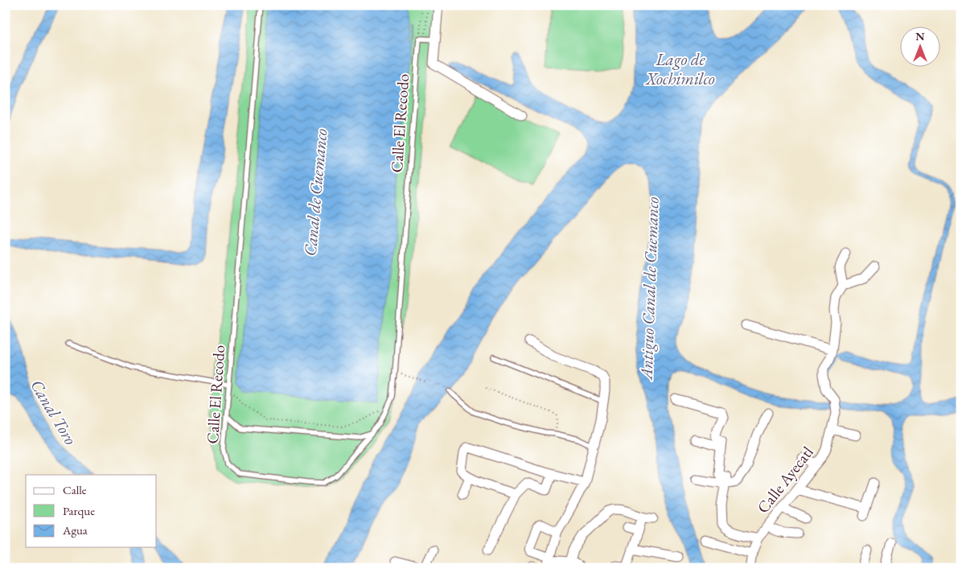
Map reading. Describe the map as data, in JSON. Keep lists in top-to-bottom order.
{
  "streets": {
    "street": ["Calle Ayecatl"],
    "lane": ["Calle El Recodo"]
  },
  "water": [
    "Lago de Xochimilco",
    "Canal de Cuemanco",
    "Antiguo Canal de Cuemanco",
    "Canal Toro"
  ],
  "legend": ["Calle", "Parque", "Agua"],
  "north": "top"
}
